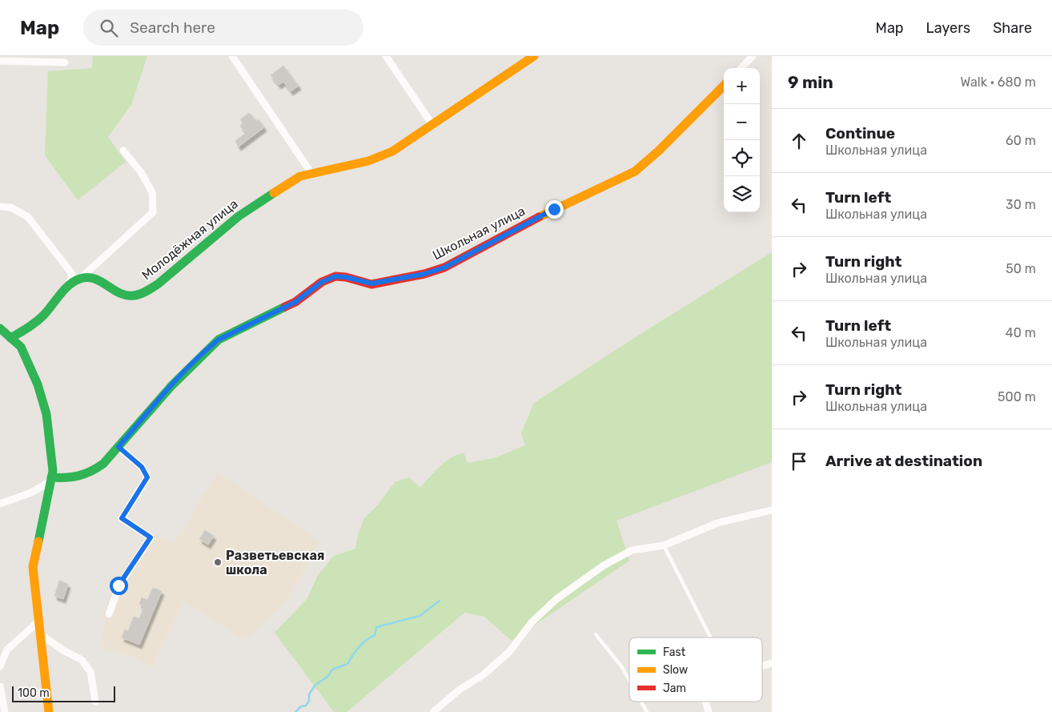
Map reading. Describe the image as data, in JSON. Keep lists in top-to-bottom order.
{
  "streets": {
    "street": ["Школьная улица", "Молодёжная улица"]
  },
  "places": ["Разветьевская школа"],
  "legend": ["Fast", "Slow", "Jam"],
  "scale_bar": "100 m",
  "page": {
    "header": "Map",
    "search": "Search here",
    "nav": ["Map", "Layers", "Share"],
    "heading": ["9 min", "Walk · 680 m"],
    "map_buttons": ["+", "−"],
    "list": [
      ["Continue", "Школьная улица", "60 m"],
      ["Turn left", "Школьная улица", "30 m"],
      ["Turn right", "Школьная улица", "50 m"],
      ["Turn left", "Школьная улица", "40 m"],
      ["Turn right", "Школьная улица", "500 m"],
      "Arrive at destination"
    ],
    "scale": "100 m"
  }
}
